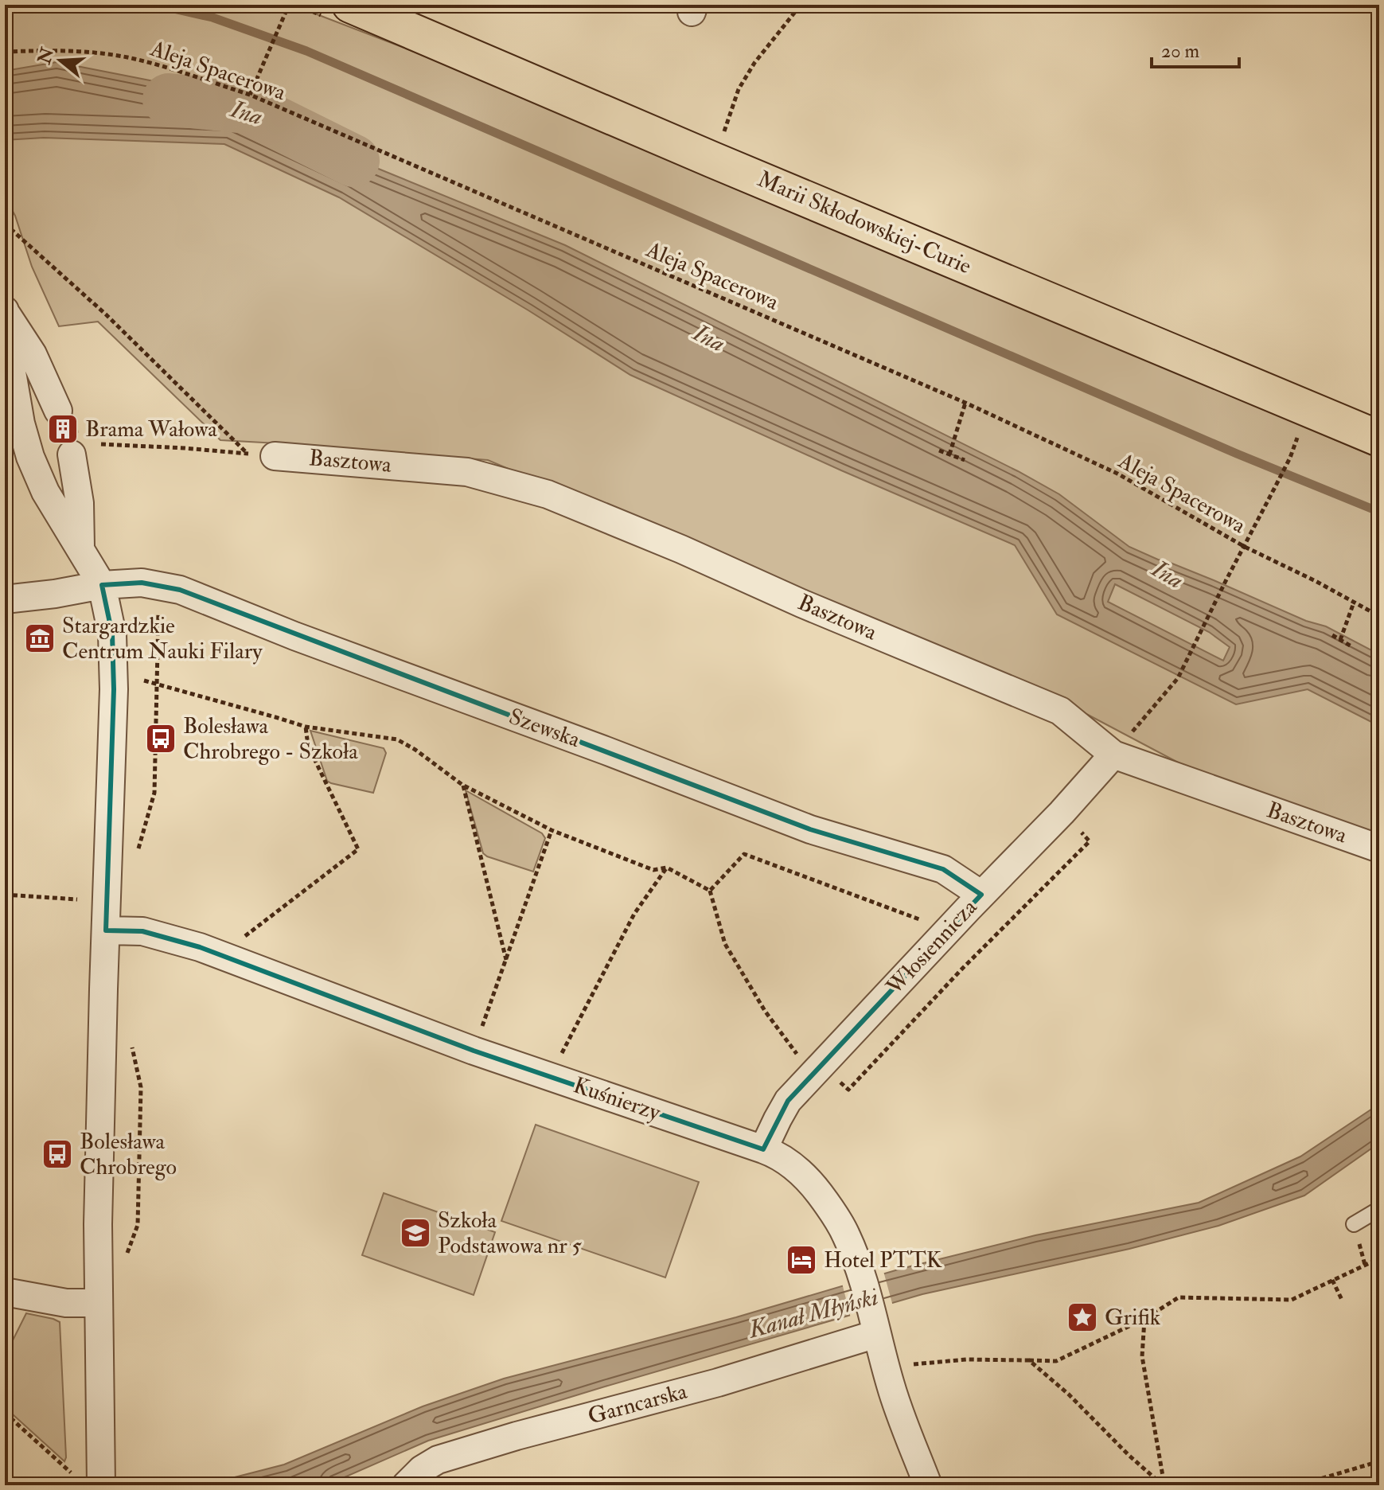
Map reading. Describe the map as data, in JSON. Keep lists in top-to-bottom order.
{
  "streets": {
    "main road": ["Marii Skłodowskiej-Curie"],
    "street": [
      "Basztowa",
      "Szewska",
      "Włosiennicza",
      "Kuśnierzy",
      "Garncarska"
    ],
    "path": ["Aleja Spacerowa"]
  },
  "crossings": [
    ["Basztowa", "Włosiennicza"],
    ["Szewska", "Włosiennicza"],
    ["Włosiennicza", "Kuśnierzy"],
    ["Kuśnierzy", "Garncarska"]
  ],
  "water": ["Ina", "Kanał Młyński"],
  "places": {
    "building": ["Brama Wałowa"],
    "museum": ["Stargardzkie Centrum Nauki Filary"],
    "bus stop": ["Bolesława Chrobrego - Szkoła", "Bolesława Chrobrego"],
    "school or university": ["Szkoła Podstawowa nr 5"],
    "hotel": ["Hotel PTTK"],
    "place": ["Grifik"]
  },
  "scale_bar": "20 m",
  "north": "left"
}
